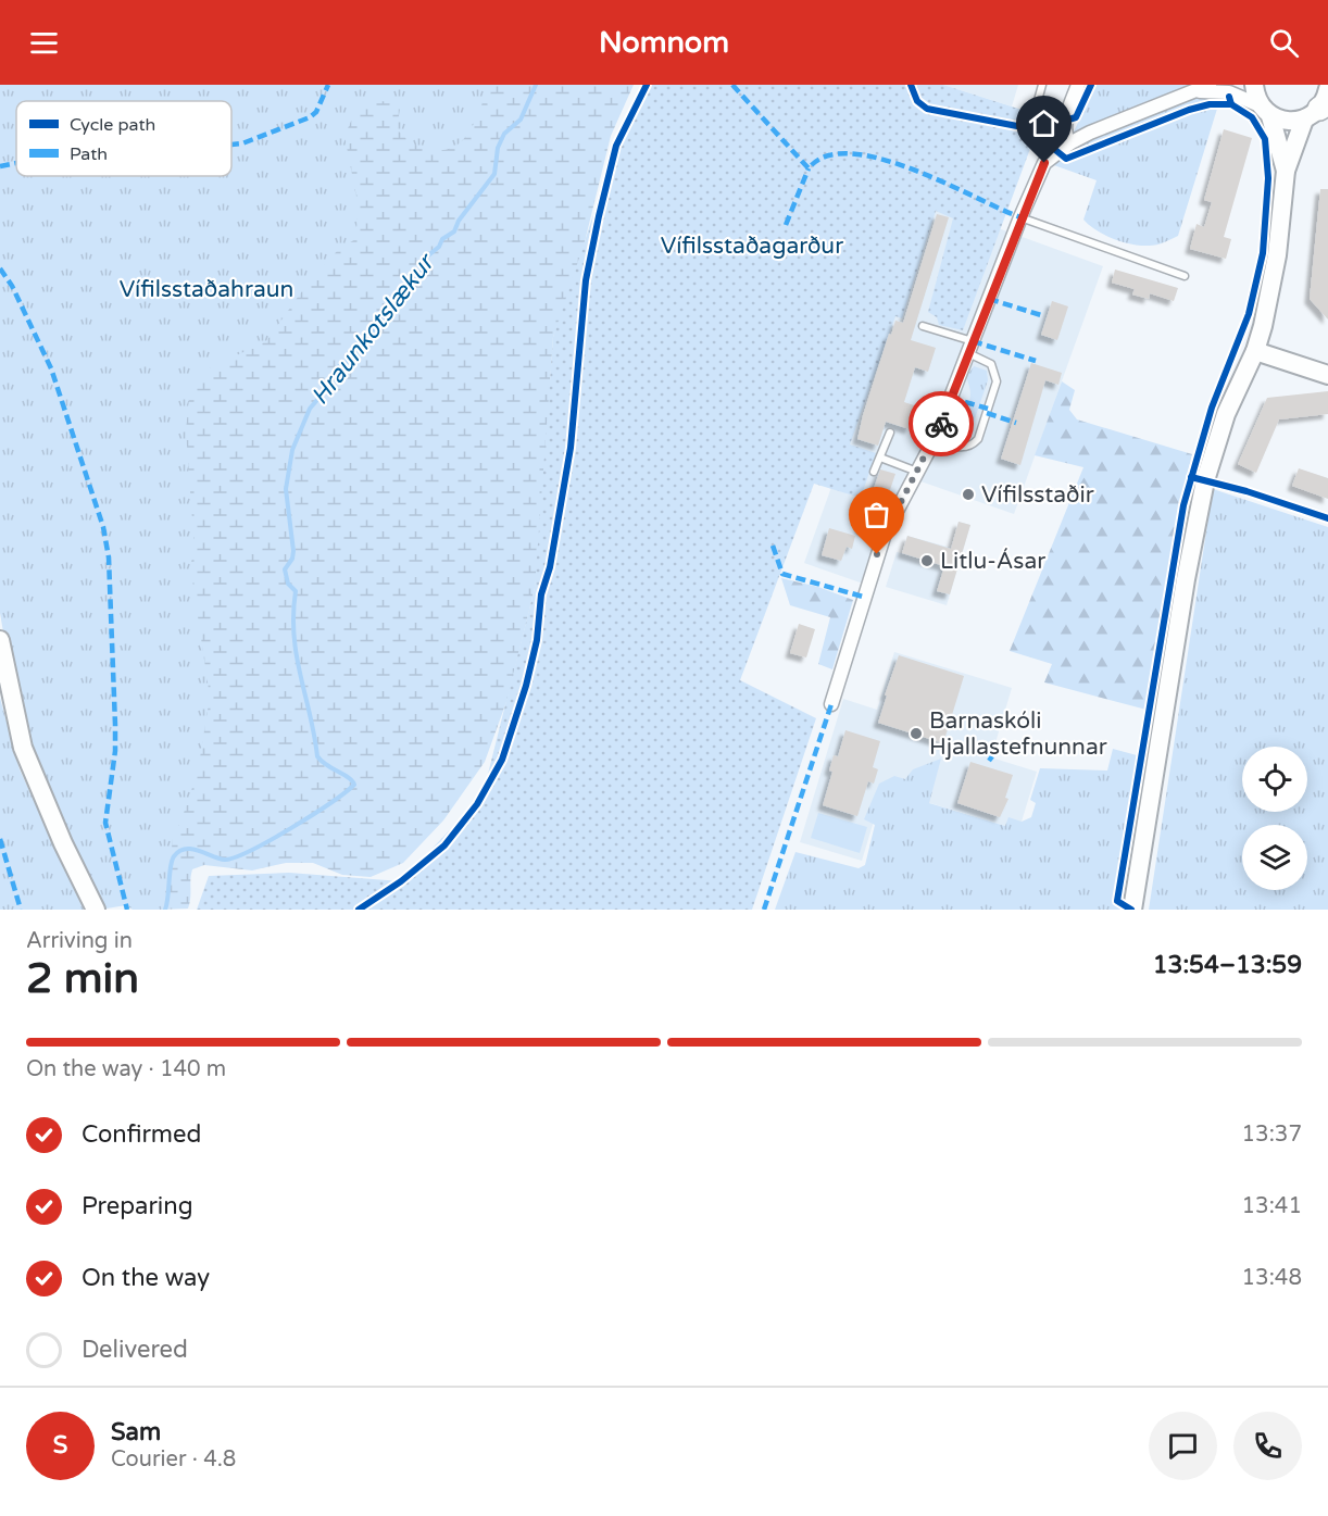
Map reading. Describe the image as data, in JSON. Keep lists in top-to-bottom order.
{
  "water": ["Hraunkotslækur"],
  "parks": ["Vífilsstaðagarður", "Vífilsstaðahraun"],
  "places": ["Vífilsstaðir", "Litlu-Ásar", "Barnaskóli Hjallastefnunnar"],
  "legend": ["Cycle path", "Path"],
  "page": {
    "header": "Nomnom",
    "heading": ["2 min", "Arriving in", "13:54–13:59"],
    "panel": ["Sam", "Courier · 4.8"],
    "bar": "On the way · 140 m",
    "list": [
      ["Confirmed", "13:37"],
      ["Preparing", "13:41"],
      ["On the way", "13:48"],
      "Delivered"
    ],
    "round": "S"
  }
}
